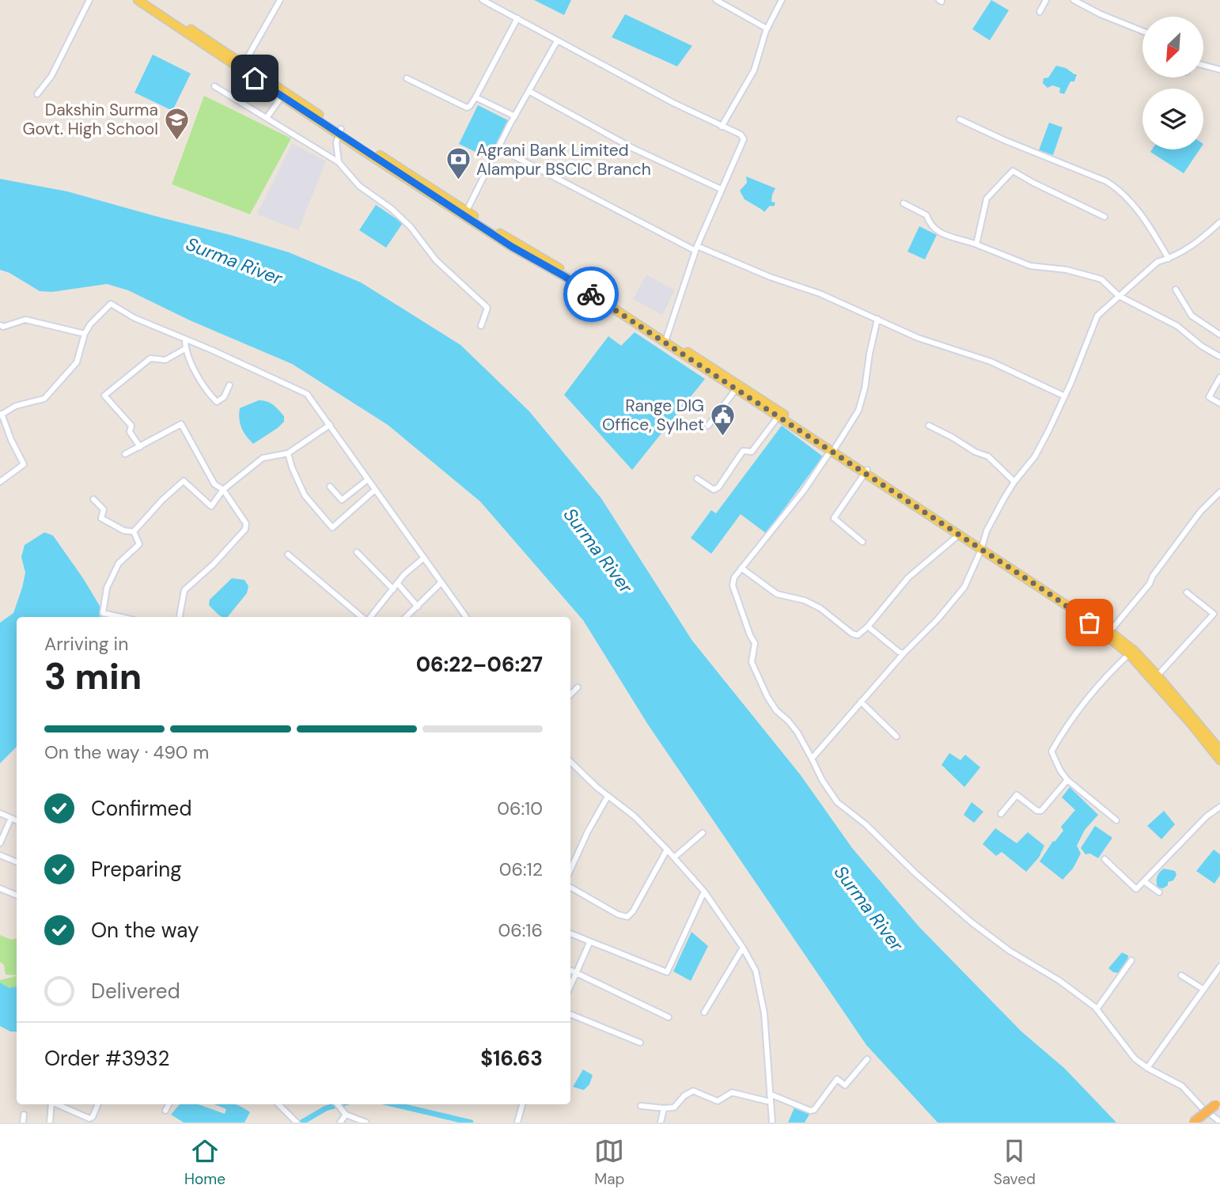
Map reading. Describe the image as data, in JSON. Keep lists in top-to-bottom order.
{
  "water": ["Surma River"],
  "places": {
    "school or university": ["Dakshin Surma Govt. High School"],
    "bank": ["Agrani Bank Limited Alampur BSCIC Branch"],
    "public building": ["Range DIG Office, Sylhet"]
  },
  "north": "bottom left",
  "page": {
    "heading": ["3 min", "Arriving in", "06:22–06:27"],
    "panel": ["Order #3932", "$16.63"],
    "bar": "On the way · 490 m",
    "list": [
      ["Confirmed", "06:10"],
      ["Preparing", "06:12"],
      ["On the way", "06:16"],
      "Delivered"
    ],
    "tabs": ["Home", "Map", "Saved"]
  }
}
